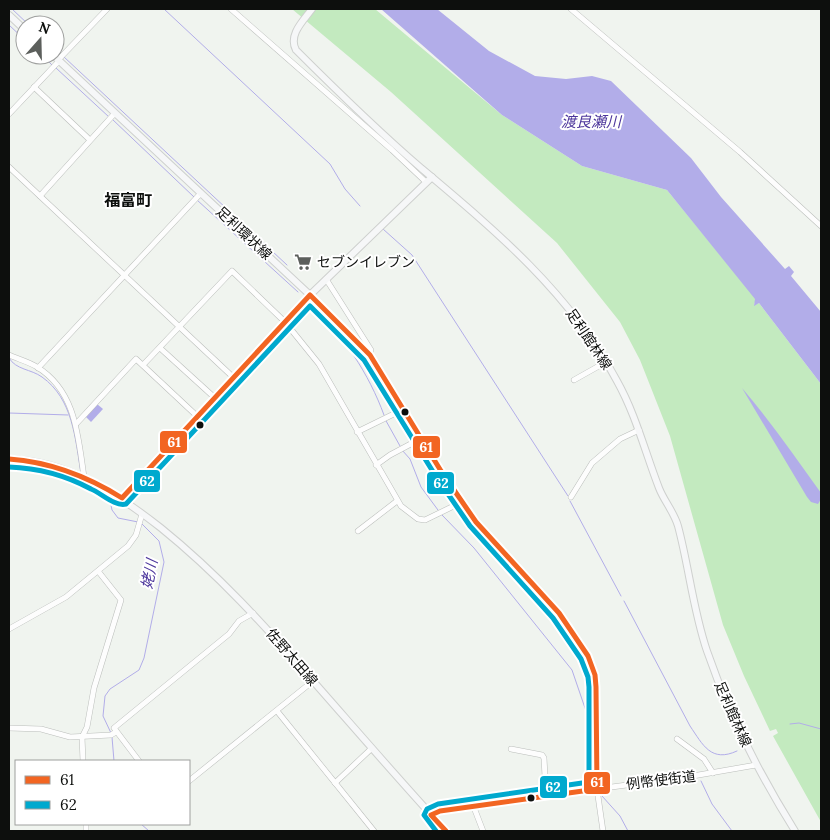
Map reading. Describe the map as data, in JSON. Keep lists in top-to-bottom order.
{
  "streets": {
    "main road": ["足利環状線", "足利館林線", "佐野太田線"],
    "street": ["例幣使街道"]
  },
  "crossings": [
    ["足利館林線", "例幣使街道"],
    ["佐野太田線", "例幣使街道"]
  ],
  "districts": ["福富町"],
  "water": ["渡良瀬川", "姥川"],
  "places": {
    "supermarket": ["セブンイレブン"]
  },
  "lines": ["transit line 61", "transit line 62"],
  "legend": ["61", "62"],
  "north": "top"
}
